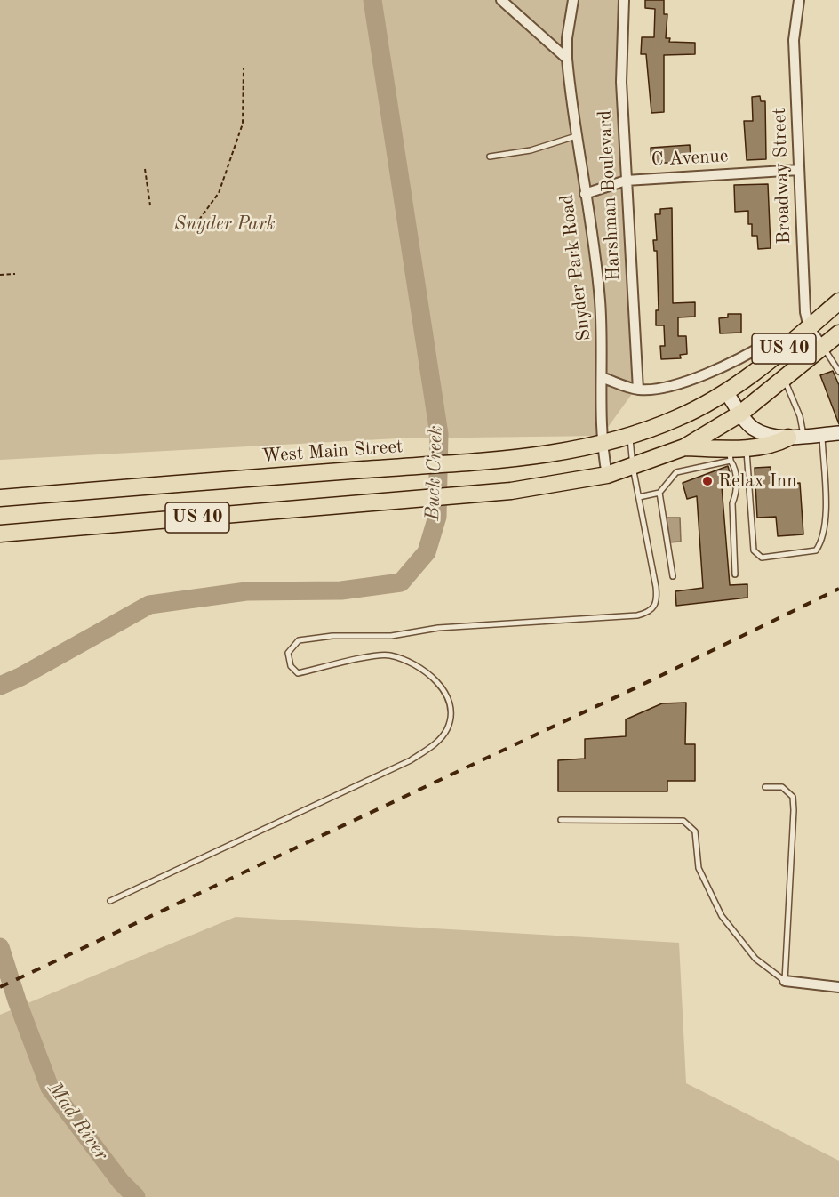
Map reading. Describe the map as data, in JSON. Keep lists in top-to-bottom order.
{
  "streets": {
    "main road": ["US 40", "West Main Street"],
    "street": [
      "C Avenue",
      "Broadway Street",
      "Harshman Boulevard",
      "Snyder Park Road"
    ]
  },
  "crossings": [
    ["C Avenue", "Broadway Street"],
    ["C Avenue", "Harshman Boulevard"],
    ["C Avenue", "Snyder Park Road"],
    ["Broadway Street", "US 40"],
    ["Snyder Park Road", "US 40"],
    ["Snyder Park Road", "West Main Street"],
    ["US 40", "West Main Street"]
  ],
  "water": ["Buck Creek", "Mad River"],
  "parks": ["Snyder Park"],
  "places": ["Relax Inn"]
}
